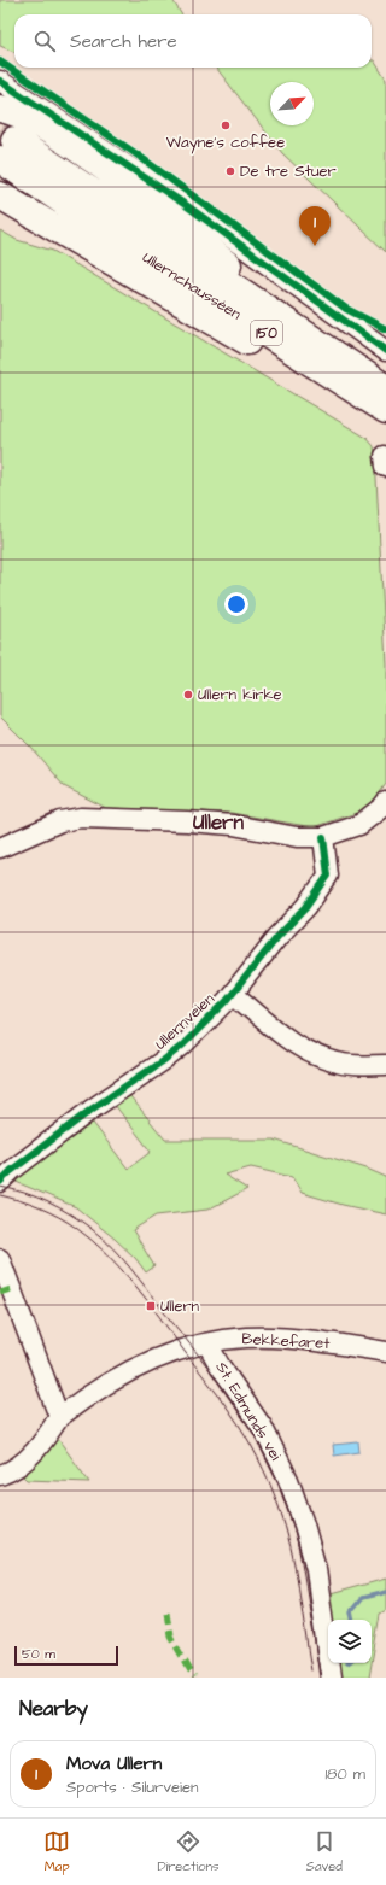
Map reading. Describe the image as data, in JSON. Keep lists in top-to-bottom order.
{
  "streets": {
    "highway": ["Ullernchausséen", "150"],
    "street": ["Ullernveien", "Bekkefaret", "St. Edmunds vei"]
  },
  "crossings": [
    ["Bekkefaret", "St. Edmunds vei"]
  ],
  "districts": ["Ullern"],
  "places": {
    "other": ["Wayne's coffee", "De tre Stuer", "Ullern kirke"],
    "transit": ["Ullern"]
  },
  "scale_bar": "50 m",
  "north": "top right",
  "page": {
    "search": "Search here",
    "pins": "1",
    "scale": "50 m",
    "heading": "Nearby",
    "list": [
      {
        "mark": "1",
        "name": "Mova Ullern",
        "note": "Sports · Silurveien",
        "value": "180 m"
      }
    ],
    "nav": ["Map", "Directions", "Saved"]
  }
}
